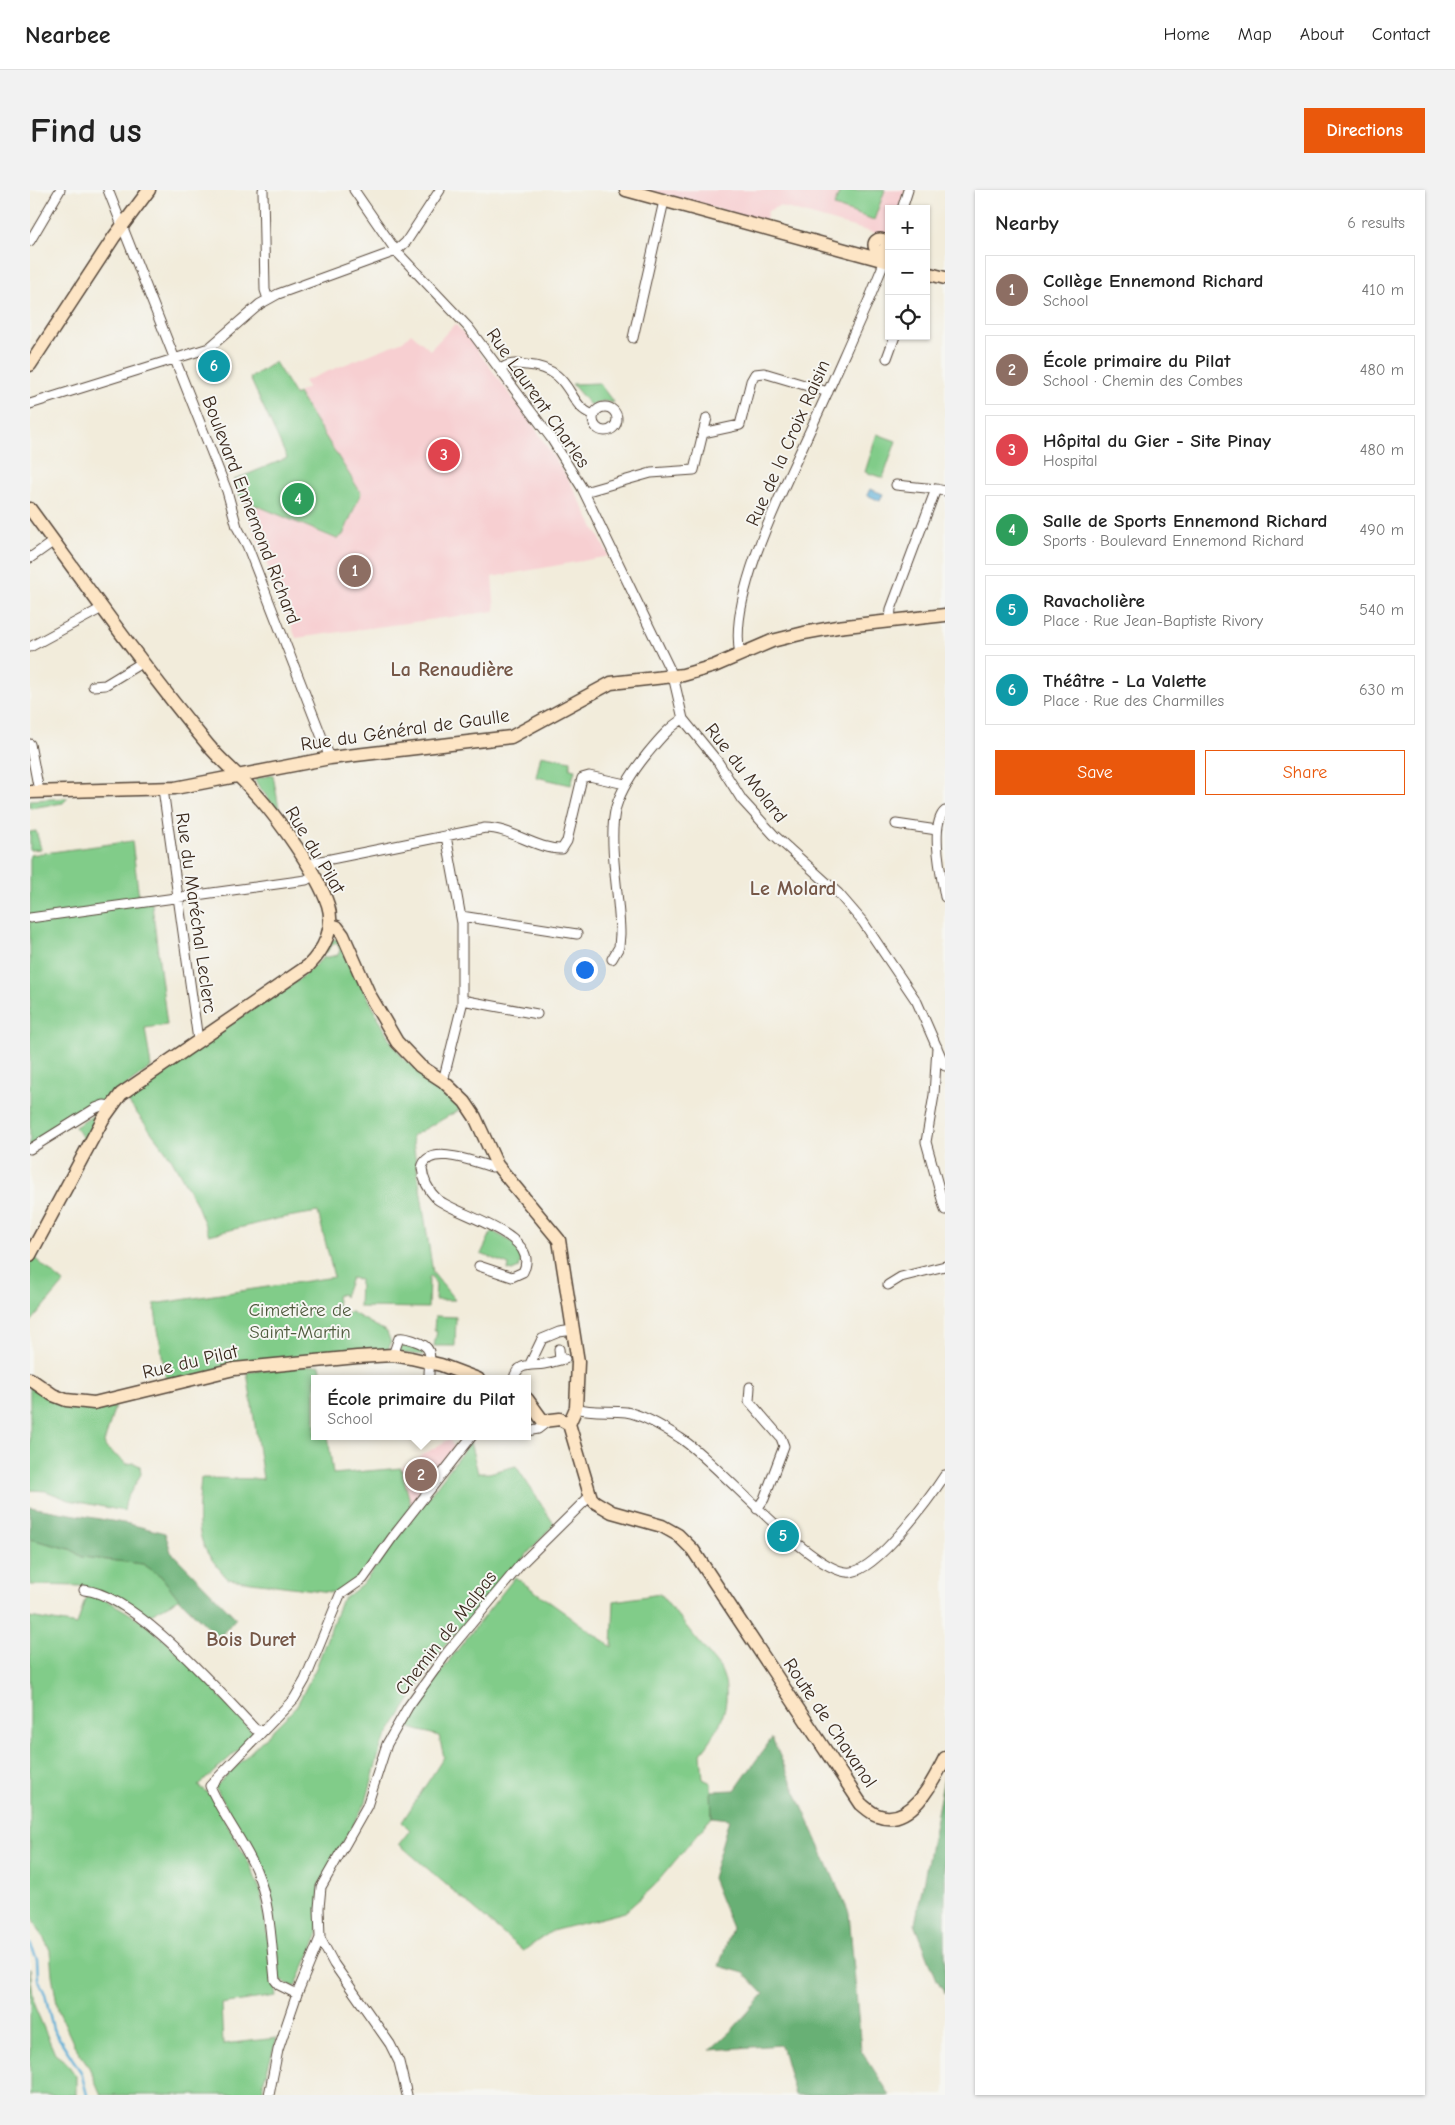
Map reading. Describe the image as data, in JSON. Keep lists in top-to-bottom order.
{
  "streets": {
    "street": [
      "Rue Laurent Charles",
      "Rue de la Croix Raisin",
      "Boulevard Ennemond Richard",
      "Rue du Général de Gaulle",
      "Rue du Molard",
      "Rue du Pilat",
      "Rue du Maréchal Leclerc",
      "Chemin de Malpas",
      "Route de Chavanol"
    ]
  },
  "crossings": [
    ["Rue Laurent Charles", "Rue du Général de Gaulle"],
    ["Rue Laurent Charles", "Rue du Molard"],
    ["Rue de la Croix Raisin", "Rue du Général de Gaulle"],
    ["Boulevard Ennemond Richard", "Rue du Général de Gaulle"],
    ["Rue du Général de Gaulle", "Rue du Molard"],
    ["Rue du Général de Gaulle", "Rue du Pilat"],
    ["Rue du Général de Gaulle", "Rue du Maréchal Leclerc"],
    ["Rue du Pilat", "Rue du Maréchal Leclerc"],
    ["Chemin de Malpas", "Route de Chavanol"]
  ],
  "districts": ["La Renaudière", "Le Molard", "Bois Duret"],
  "parks": ["Cimetière de Saint-Martin"],
  "page": {
    "header": "Nearbee",
    "nav": [
      "Home",
      "Map",
      "About",
      "Contact"
    ],
    "buttons": [
      "Directions",
      ["Save", "Share"]
    ],
    "title": "Find us",
    "heading": ["Nearby", "6 results"],
    "map_buttons": ["+", "−"],
    "list": [
      {
        "mark": "1",
        "name": "Collège Ennemond Richard",
        "note": "School",
        "value": "410 m"
      },
      {
        "mark": "2",
        "name": "École primaire du Pilat",
        "note": "School · Chemin des Combes",
        "value": "480 m"
      },
      {
        "mark": "3",
        "name": "Hôpital du Gier - Site Pinay",
        "note": "Hospital",
        "value": "480 m"
      },
      {
        "mark": "4",
        "name": "Salle de Sports Ennemond Richard",
        "note": "Sports · Boulevard Ennemond Richard",
        "value": "490 m"
      },
      {
        "mark": "5",
        "name": "Ravacholière",
        "note": "Place · Rue Jean-Baptiste Rivory",
        "value": "540 m"
      },
      {
        "mark": "6",
        "name": "Théâtre - La Valette",
        "note": "Place · Rue des Charmilles",
        "value": "630 m"
      }
    ],
    "pins": [
      "6",
      "3",
      "4",
      "1",
      "2",
      "5"
    ],
    "popup": ["École primaire du Pilat", "School"]
  }
}
